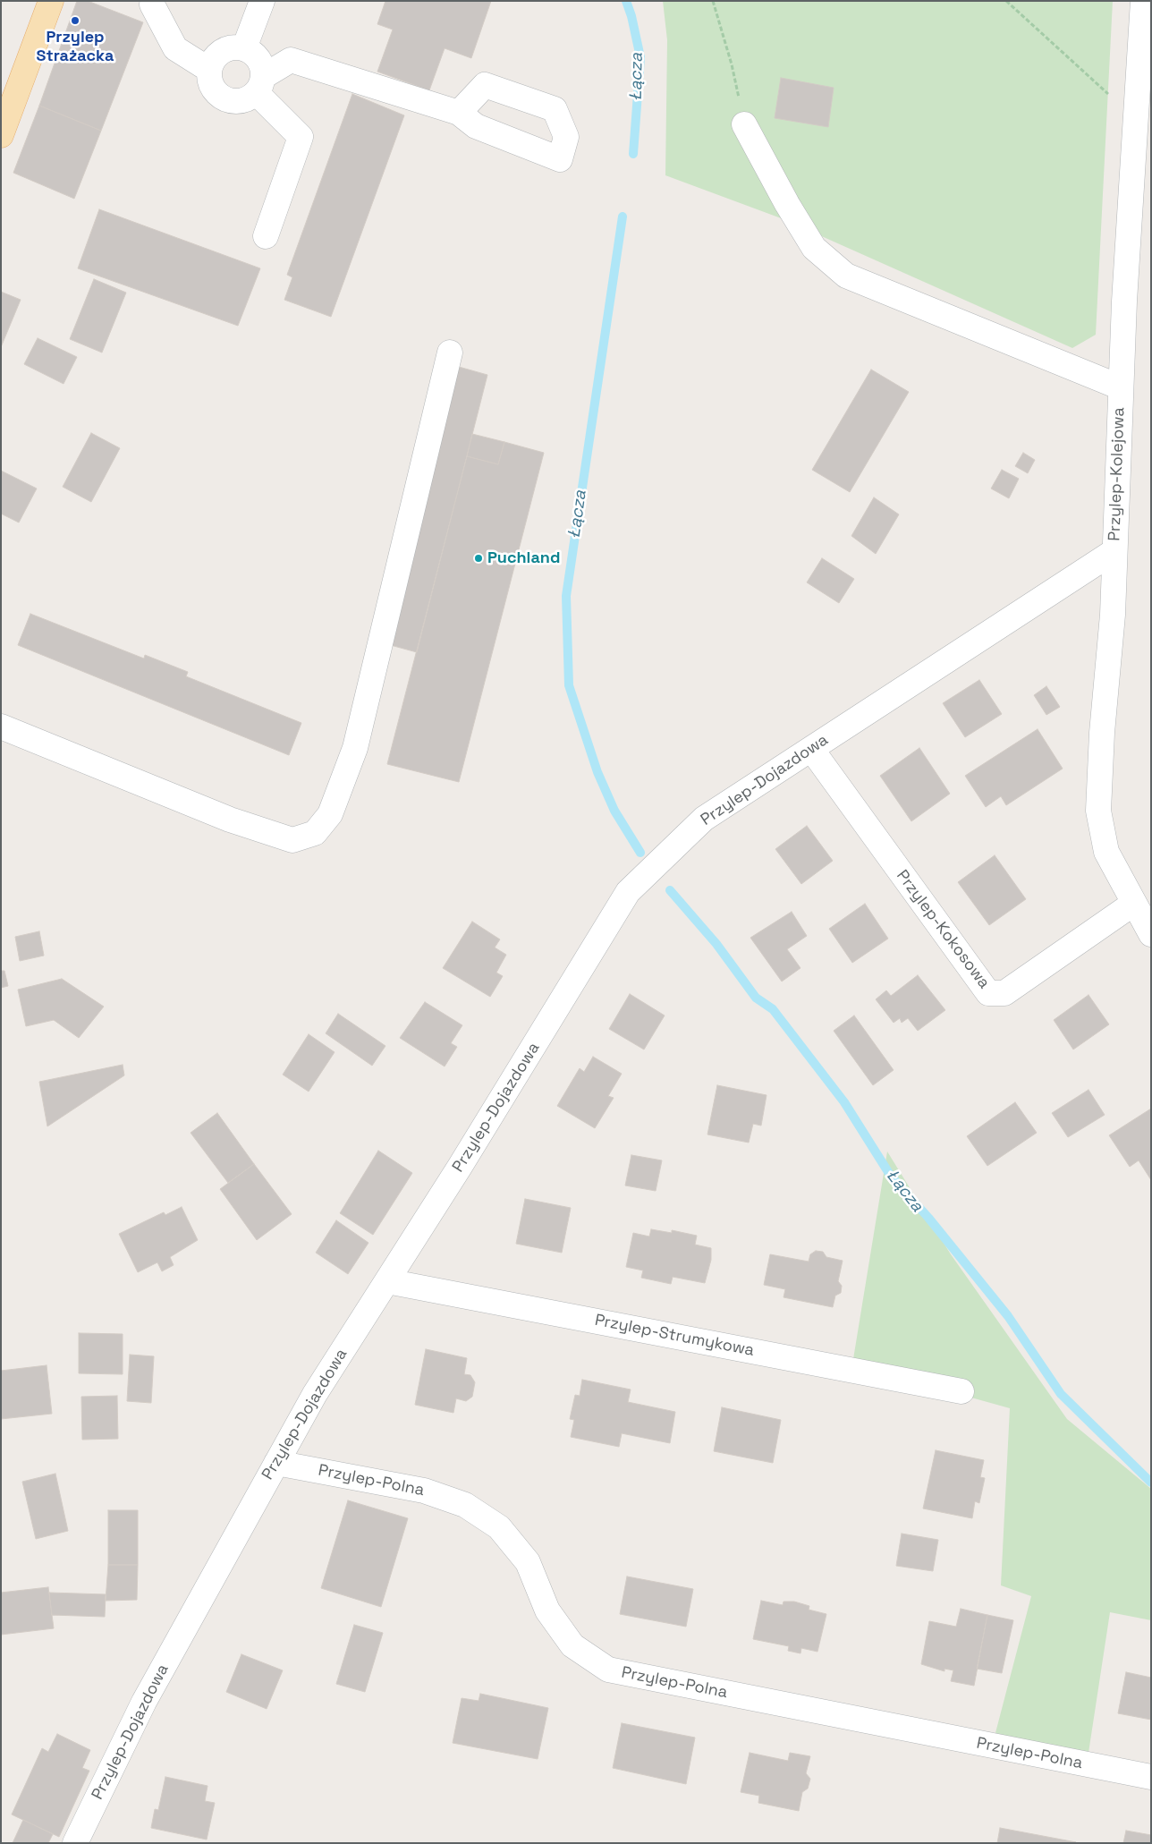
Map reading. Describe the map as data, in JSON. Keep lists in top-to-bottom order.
{
  "streets": {
    "street": [
      "Przylep-Kolejowa",
      "Przylep-Dojazdowa",
      "Przylep-Kokosowa",
      "Przylep-Strumykowa",
      "Przylep-Polna"
    ]
  },
  "crossings": [
    ["Przylep-Kolejowa", "Przylep-Dojazdowa"],
    ["Przylep-Kolejowa", "Przylep-Kokosowa"],
    ["Przylep-Dojazdowa", "Przylep-Kokosowa"],
    ["Przylep-Dojazdowa", "Przylep-Strumykowa"],
    ["Przylep-Dojazdowa", "Przylep-Polna"]
  ],
  "water": ["Łącza"],
  "places": ["Przylep Strażacka", "Puchland"]
}
